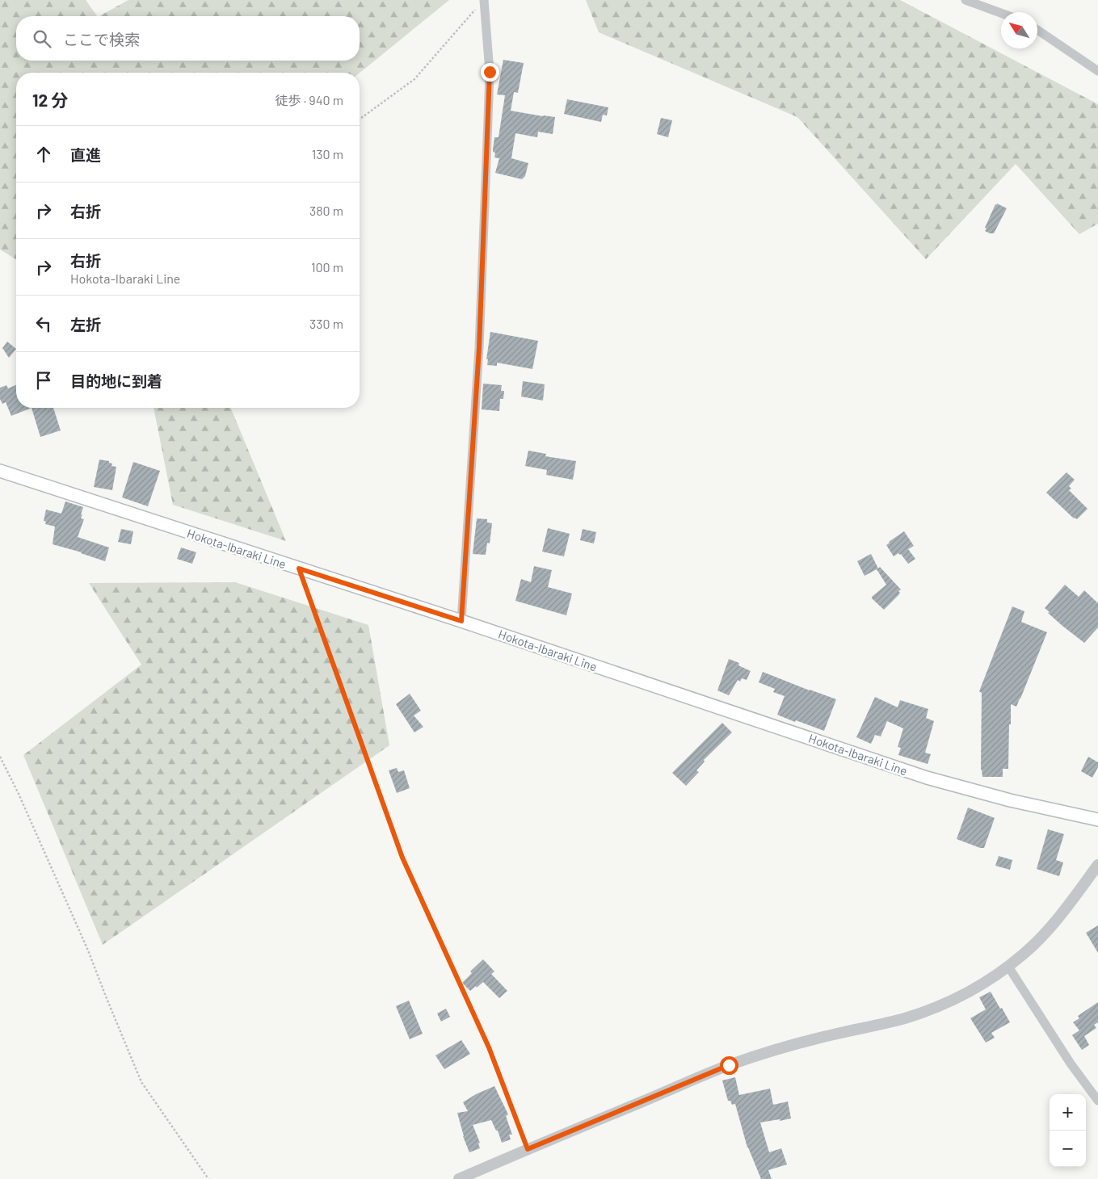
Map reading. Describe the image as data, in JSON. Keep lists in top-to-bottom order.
{
  "streets": {
    "main road": ["Hokota-Ibaraki Line"]
  },
  "north": "top left",
  "page": {
    "search": "ここで検索",
    "heading": ["12 分", "徒歩 · 940 m"],
    "list": [
      ["直進", "130 m"],
      ["右折", "380 m"],
      ["右折", "Hokota-Ibaraki Line", "100 m"],
      ["左折", "330 m"],
      "目的地に到着"
    ],
    "map_buttons": ["+", "−"]
  }
}
